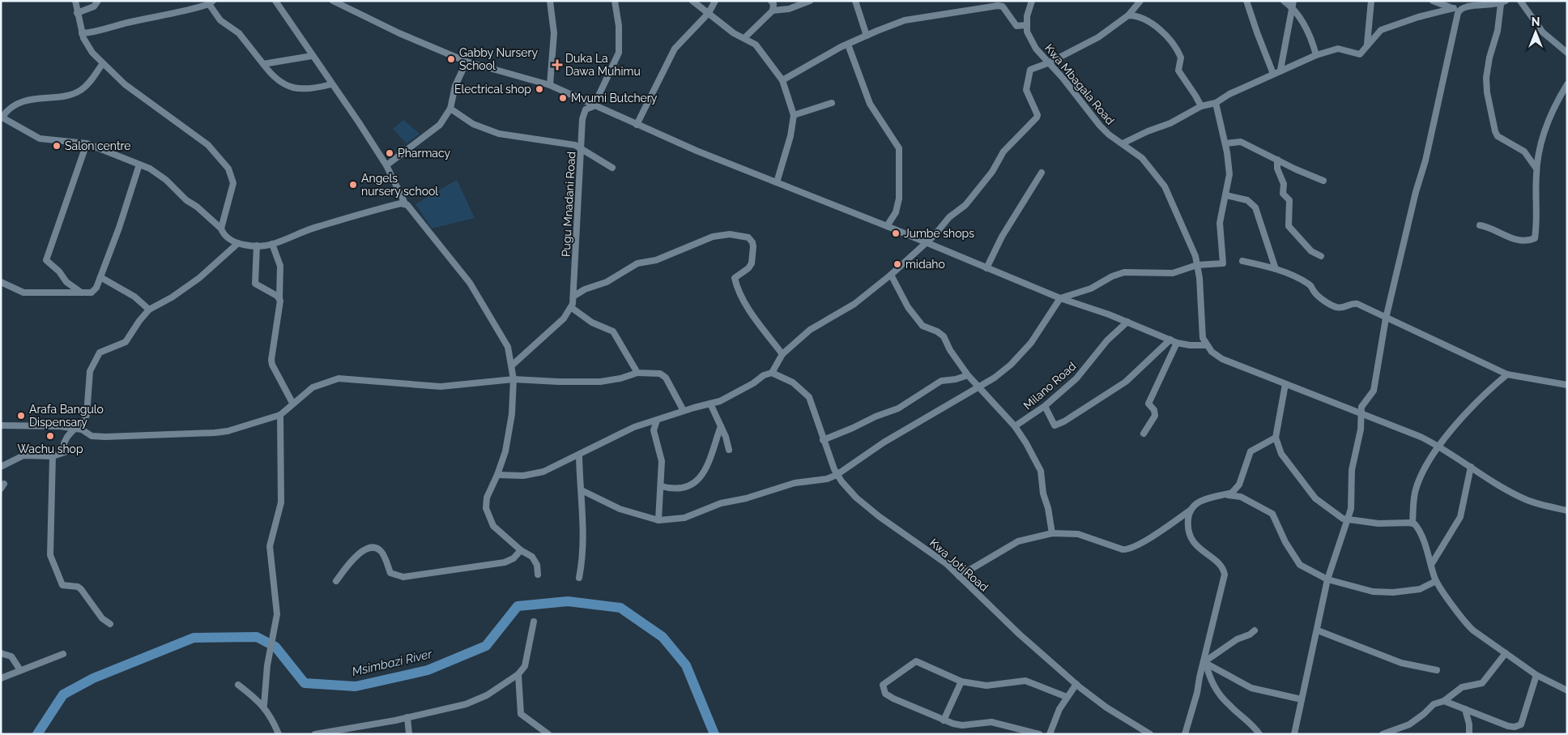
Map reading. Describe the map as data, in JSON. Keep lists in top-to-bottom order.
{
  "streets": {
    "street": [
      "Kwa Mbagala Road",
      "Pugu Mnadani Road",
      "Milano Road",
      "Kwa Joti Road"
    ]
  },
  "water": ["Msimbazi River"],
  "places": {
    "other": [
      "Gabby Nursery School",
      "Electrical shop",
      "Mvumi Butchery",
      "Salon centre",
      "Pharmacy",
      "Angels nursery school",
      "Jumbe shops",
      "midaho",
      "Arafa Bangulo Dispensary",
      "Wachu shop"
    ],
    "health": ["Duka La Dawa Muhimu"]
  },
  "north": "top"
}
